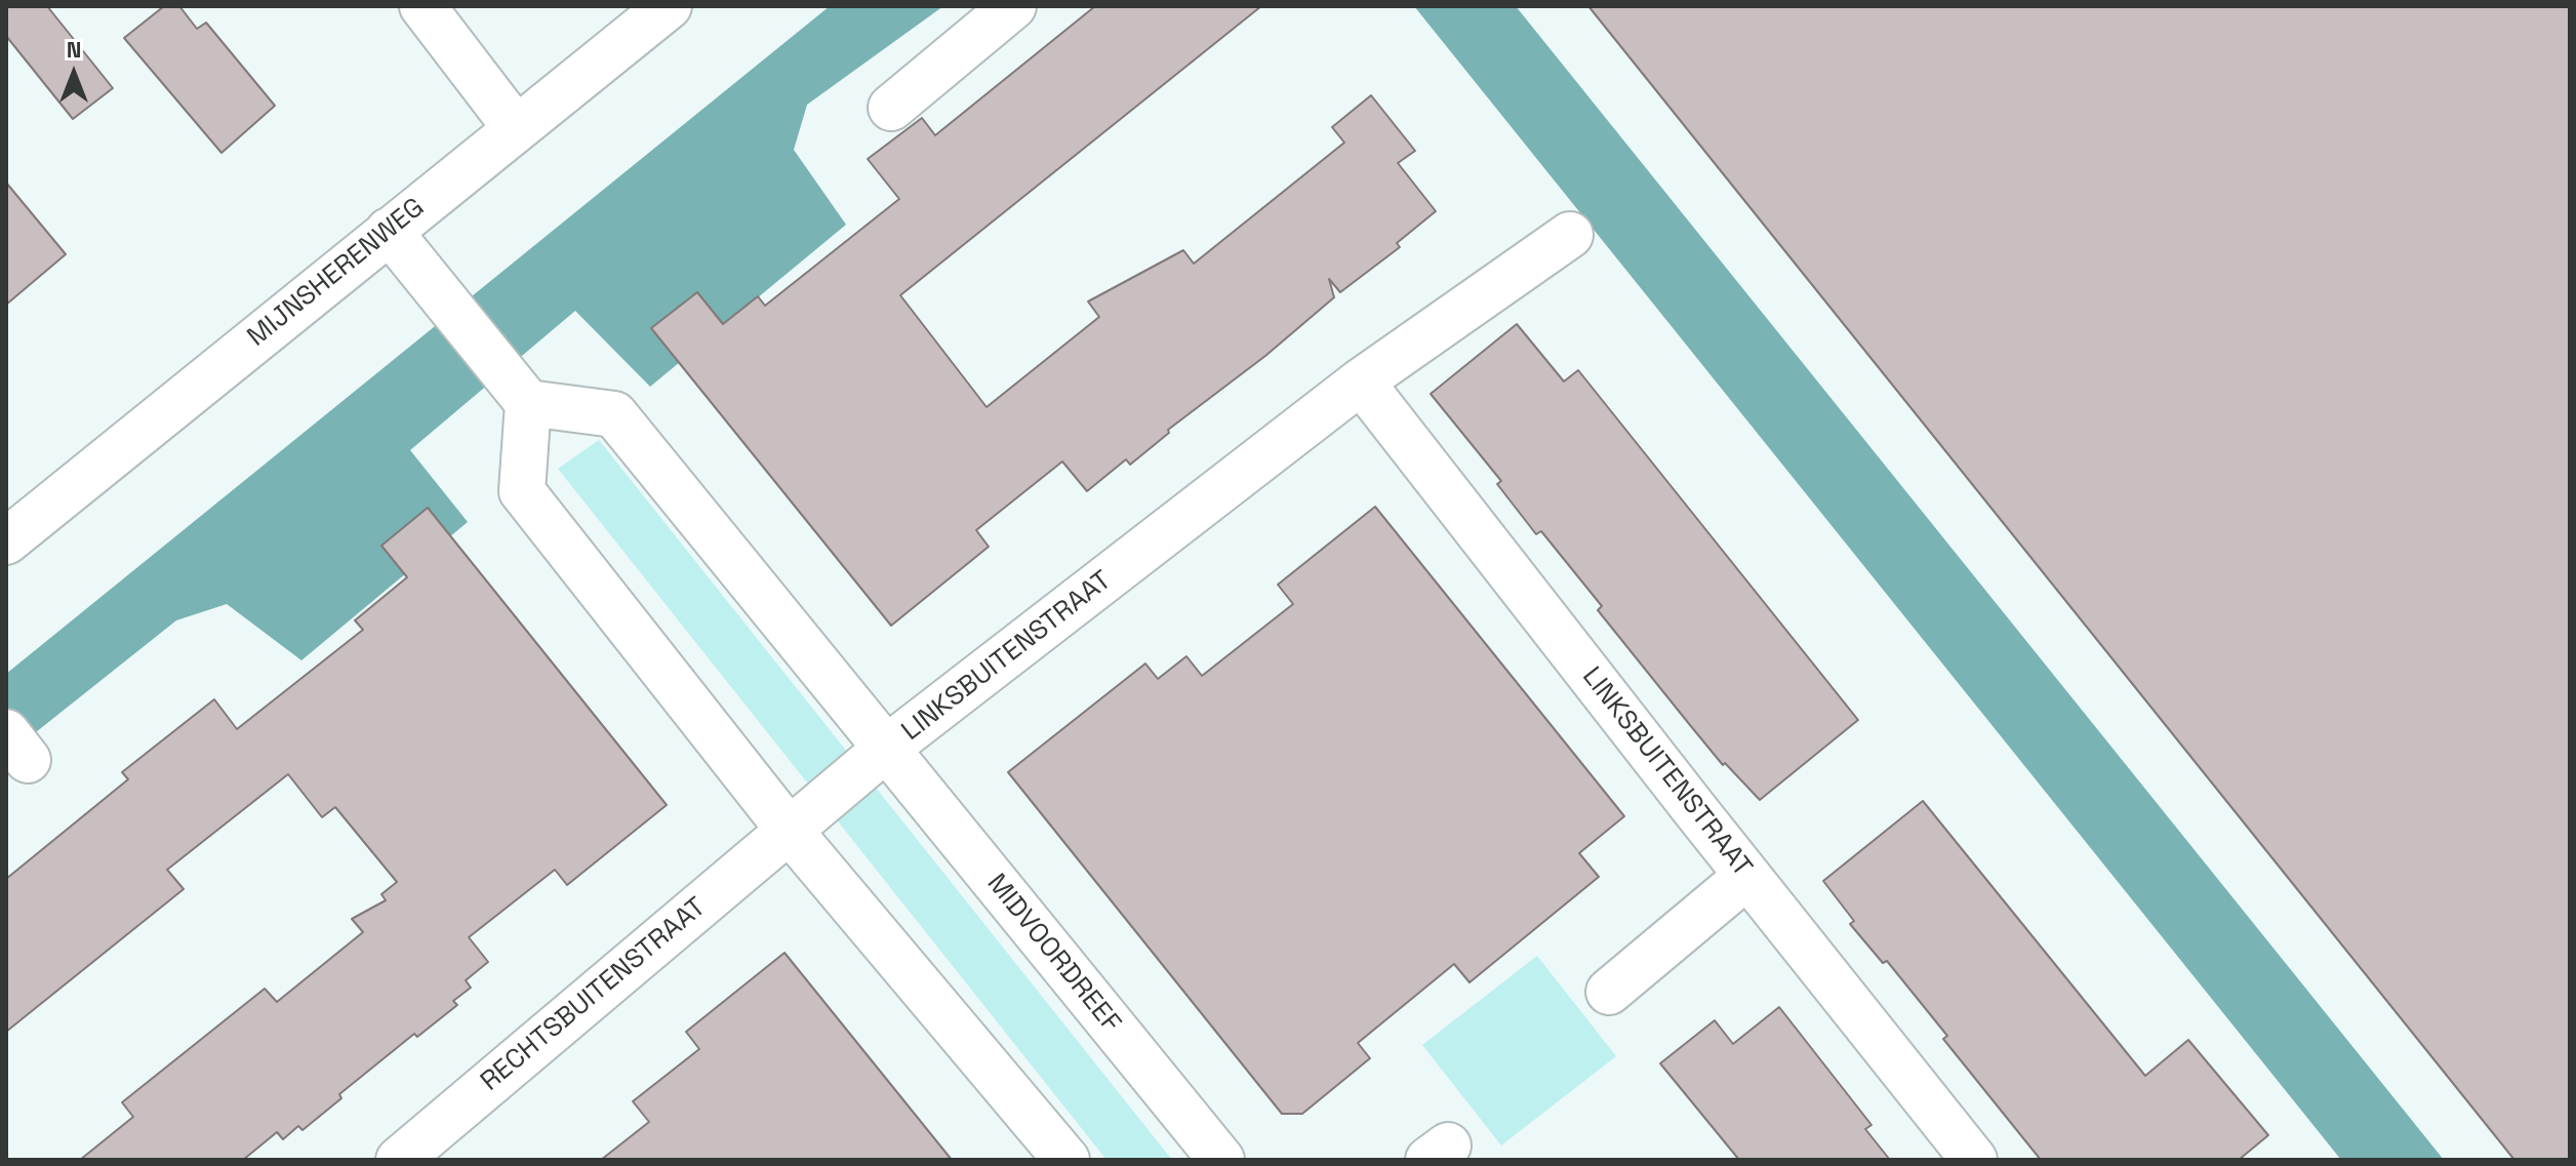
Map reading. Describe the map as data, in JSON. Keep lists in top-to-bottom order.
{
  "streets": {
    "street": [
      "MIJNSHERENWEG",
      "LINKSBUITENSTRAAT",
      "MIDVOORDREEF",
      "RECHTSBUITENSTRAAT"
    ]
  },
  "crossings": [
    ["LINKSBUITENSTRAAT", "MIDVOORDREEF"]
  ],
  "north": "top"
}
